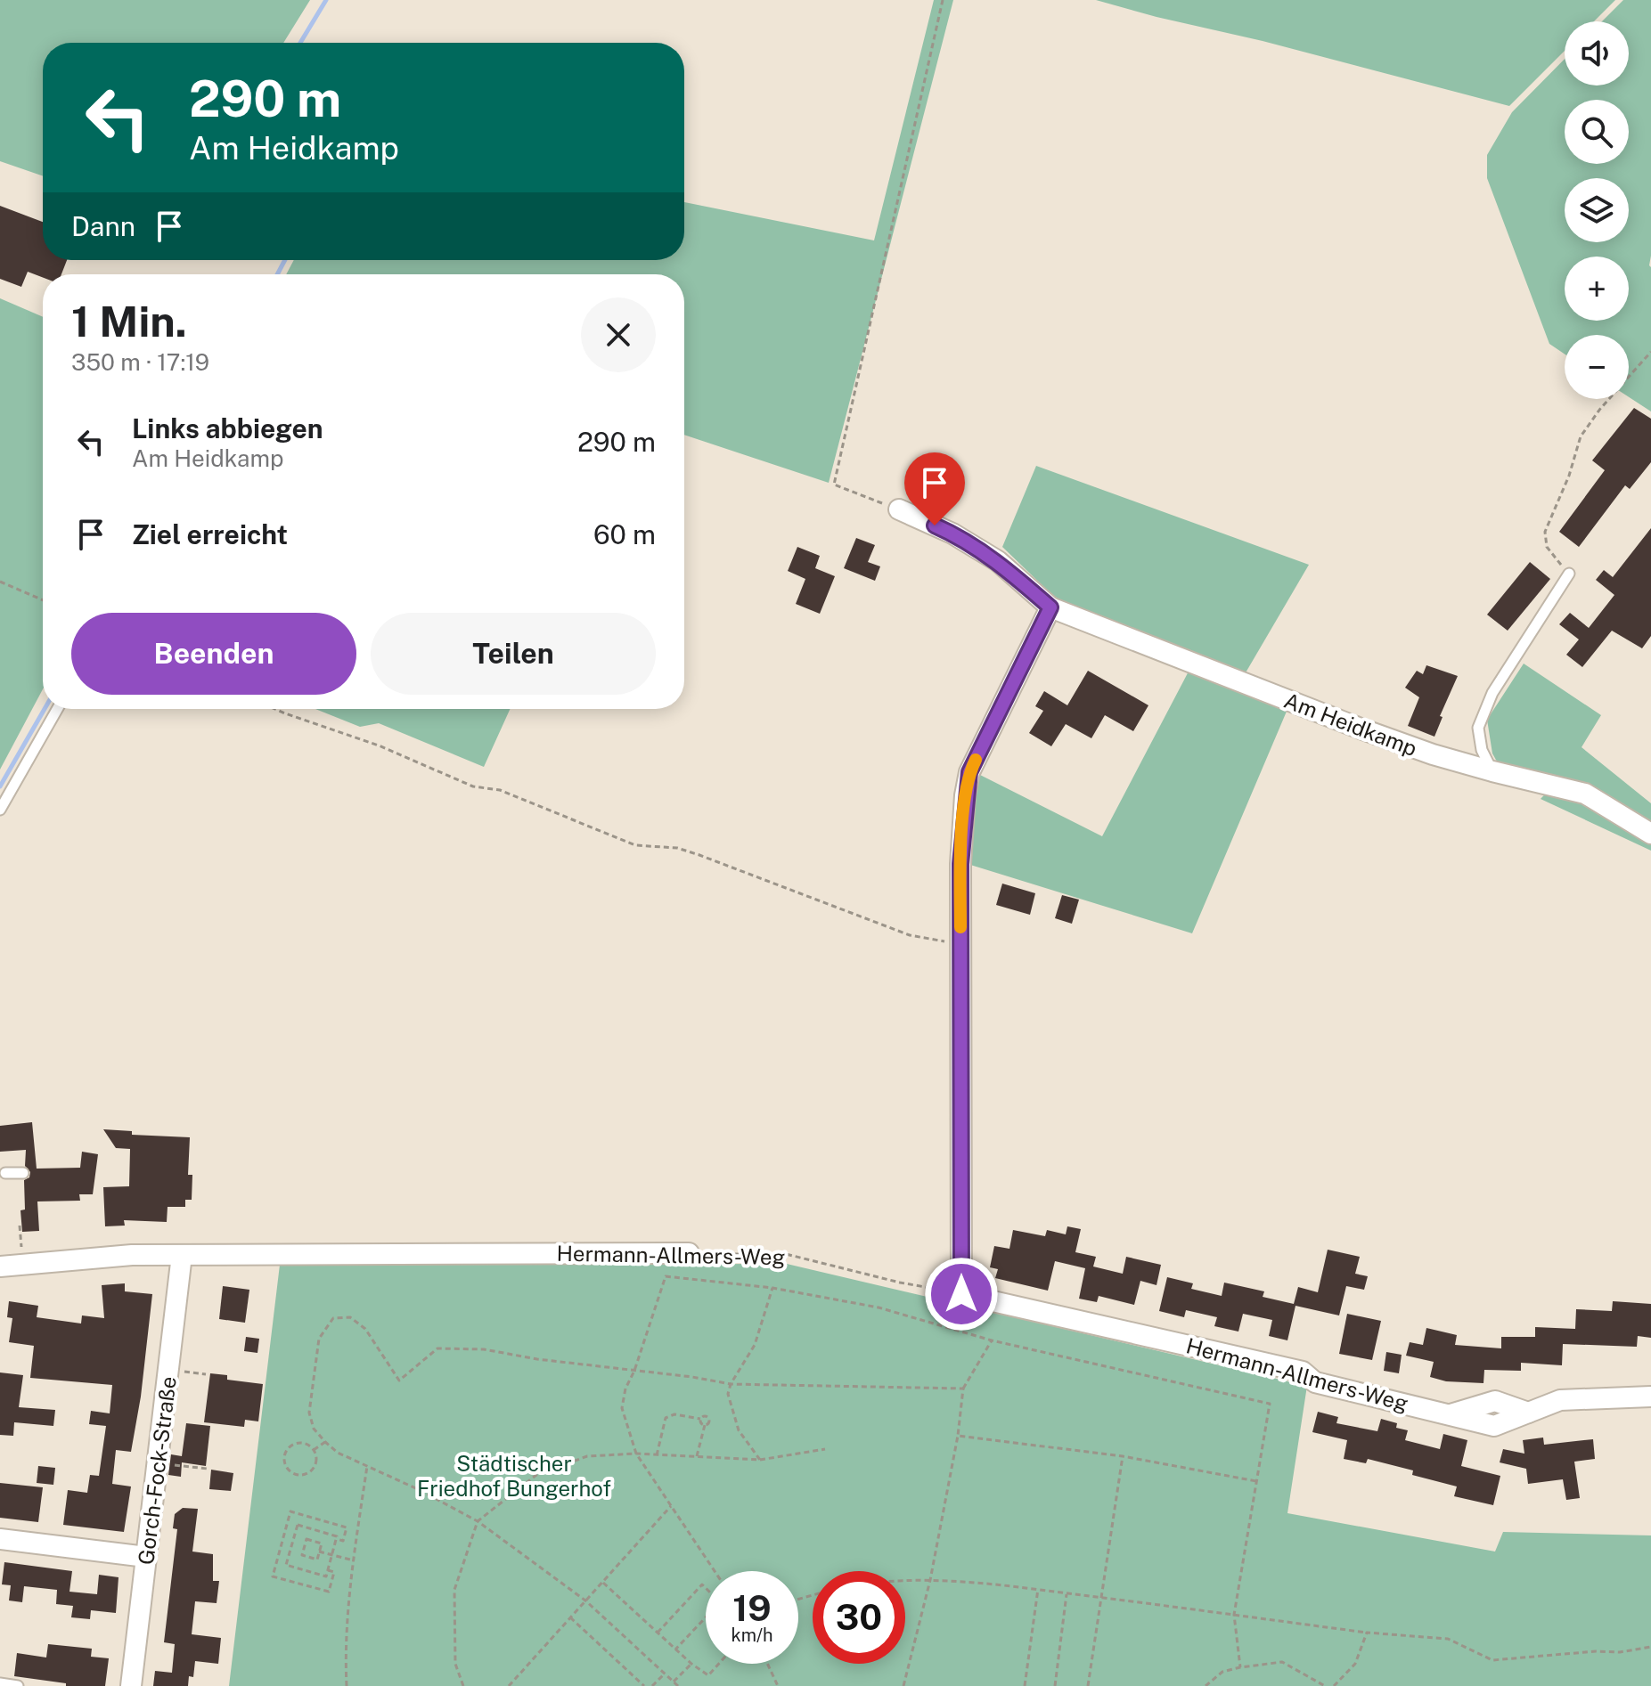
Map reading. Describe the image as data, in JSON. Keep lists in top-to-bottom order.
{
  "streets": {
    "street": ["Am Heidkamp", "Hermann-Allmers-Weg", "Gorch-Fock-Straße"]
  },
  "crossings": [
    ["Hermann-Allmers-Weg", "Gorch-Fock-Straße"]
  ],
  "parks": ["Städtischer Friedhof Bungerhof"],
  "page": {
    "map_buttons": ["+", "−"],
    "turn": ["290 m", "Am Heidkamp"],
    "then": "Dann",
    "heading": ["1 Min.", "350 m · 17:19"],
    "list": [
      {
        "name": "Links abbiegen",
        "note": "Am Heidkamp",
        "value": "290 m"
      },
      {
        "name": "Ziel erreicht",
        "value": "60 m"
      }
    ],
    "buttons": ["Beenden", "Teilen"],
    "speed": "19 km/h",
    "limit": "30"
  }
}
